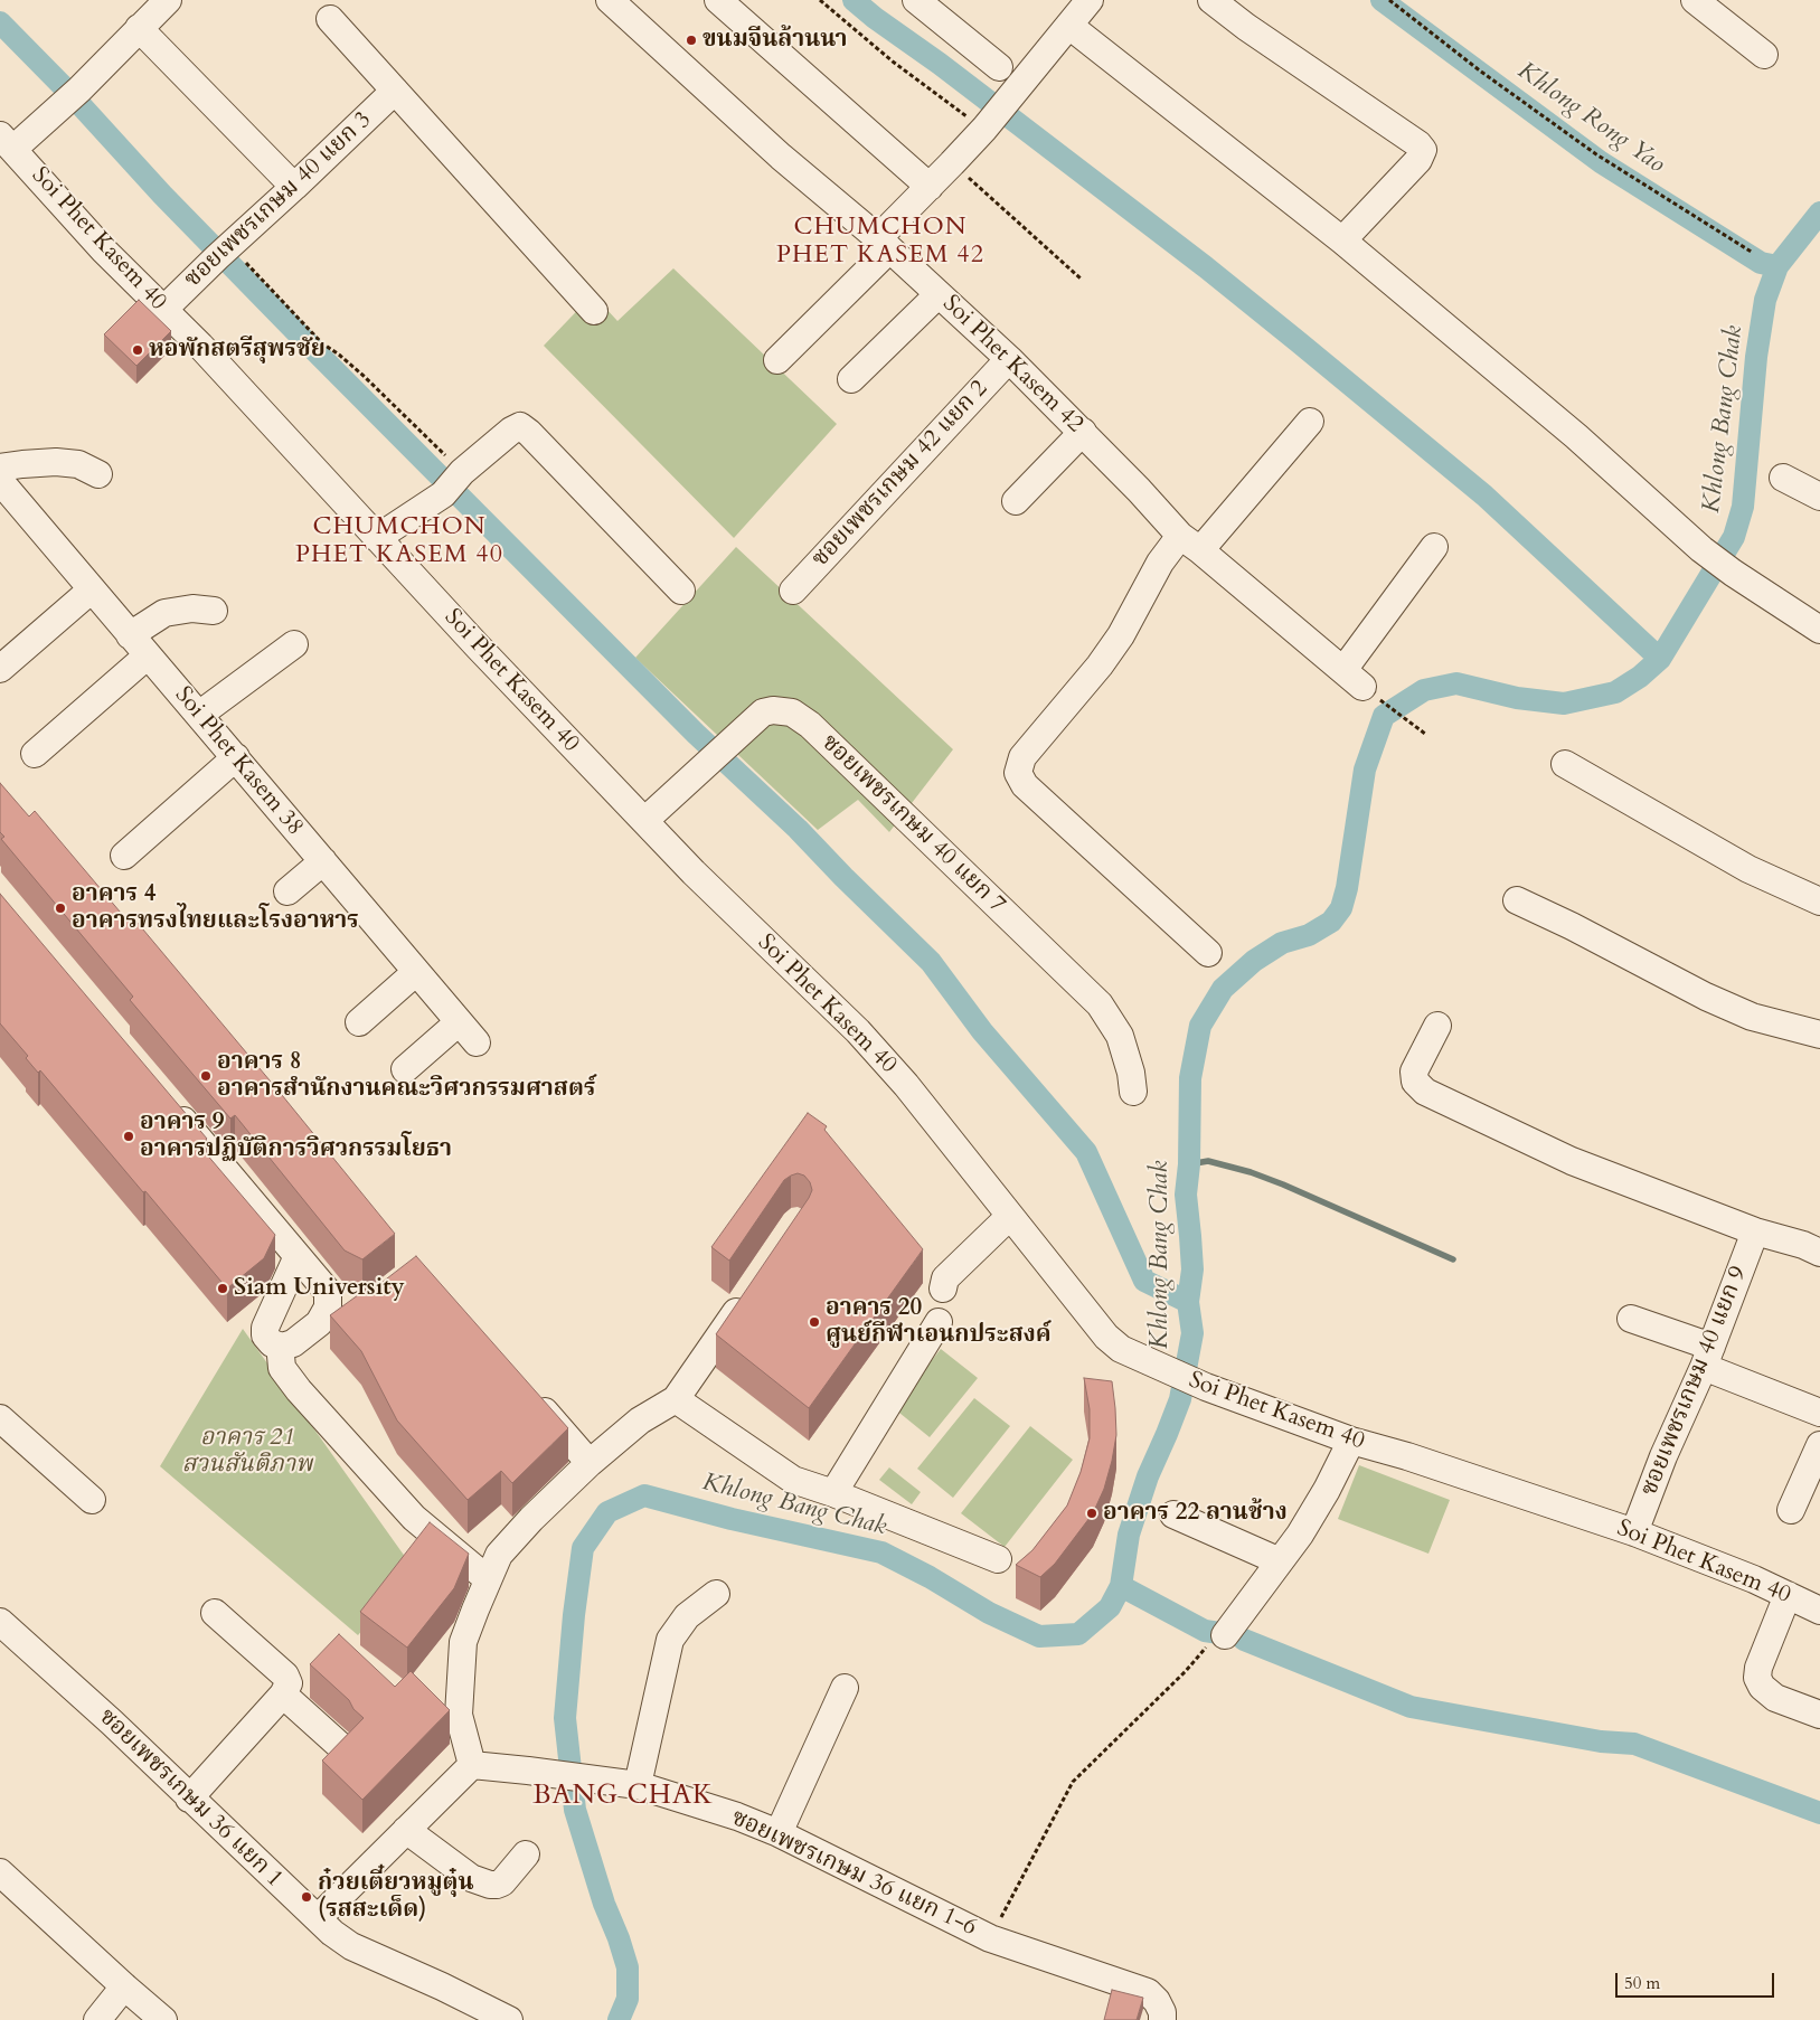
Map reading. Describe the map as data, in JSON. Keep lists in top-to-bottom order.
{
  "streets": {
    "street": [
      "ซอยเพชรเกษม 40 แยก 3",
      "Soi Phet Kasem 40",
      "Soi Phet Kasem 42",
      "ซอยเพชรเกษม 42 แยก 2",
      "Soi Phet Kasem 38",
      "ซอยเพชรเกษม 40 แยก 7",
      "ซอยเพชรเกษม 40 แยก 9",
      "ซอยเพชรเกษม 36 แยก 1",
      "ซอยเพชรเกษม 36 แยก 1-6"
    ]
  },
  "crossings": [
    ["ซอยเพชรเกษม 40 แยก 3", "Soi Phet Kasem 40"],
    ["Soi Phet Kasem 40", "ซอยเพชรเกษม 40 แยก 7"],
    ["Soi Phet Kasem 40", "ซอยเพชรเกษม 40 แยก 9"],
    ["Soi Phet Kasem 42", "ซอยเพชรเกษม 42 แยก 2"]
  ],
  "districts": ["CHUMCHON PHET KASEM 42", "CHUMCHON PHET KASEM 40", "BANG CHAK"],
  "water": ["Khlong Rong Yao", "Khlong Bang Chak"],
  "parks": ["อาคาร 21 สวนสันติภาพ"],
  "places": [
    "ขนมจีนล้านนา",
    "หอพักสตรีสุพรชัย",
    "อาคาร 4 อาคารทรงไทยและโรงอาหาร",
    "อาคาร 8 อาคารสำนักงานคณะวิศวกรรมศาสตร์",
    "อาคาร 9 อาคารปฏิบัติการวิศวกรรมโยธา",
    "Siam University",
    "อาคาร 20 ศูนย์กีฬาเอนกประสงค์",
    "อาคาร 22 ลานช้าง",
    "ก๋วยเตี๋ยวหมูตุ๋น (รสสะเด็ด)"
  ],
  "scale_bar": "50 m"
}
